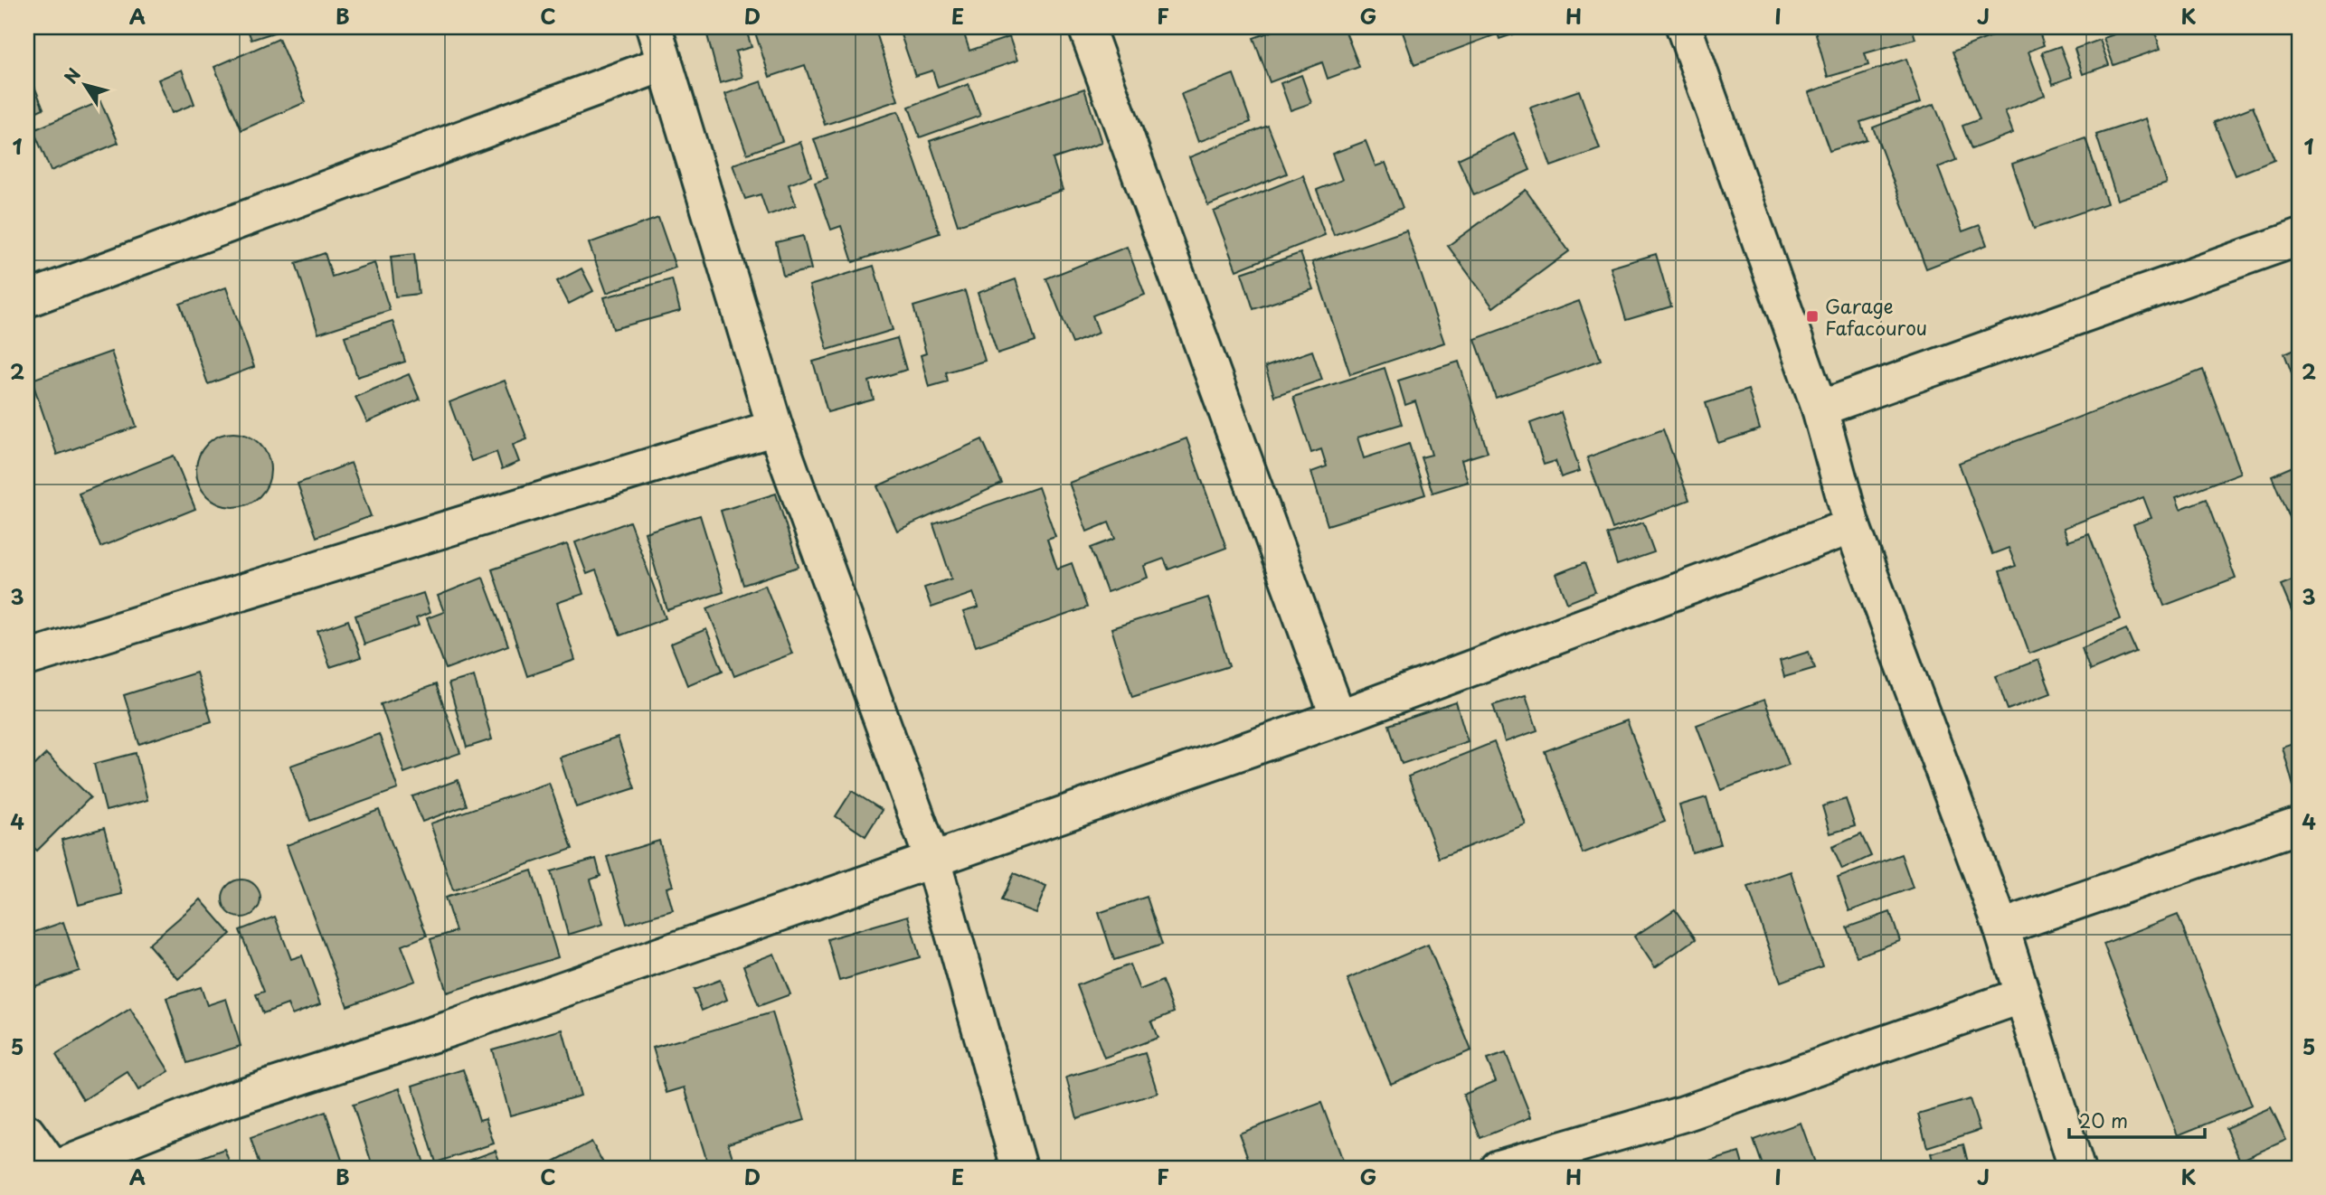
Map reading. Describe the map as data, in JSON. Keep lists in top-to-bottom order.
{
  "places": {
    "transit": ["Garage Fafacourou"]
  },
  "scale_bar": "20 m",
  "north": "top left",
  "grid": {
    "columns": [
      "A",
      "B",
      "C",
      "D",
      "E",
      "F",
      "G",
      "H",
      "I",
      "J",
      "K"
    ],
    "rows": [
      "1",
      "2",
      "3",
      "4",
      "5"
    ]
  }
}
